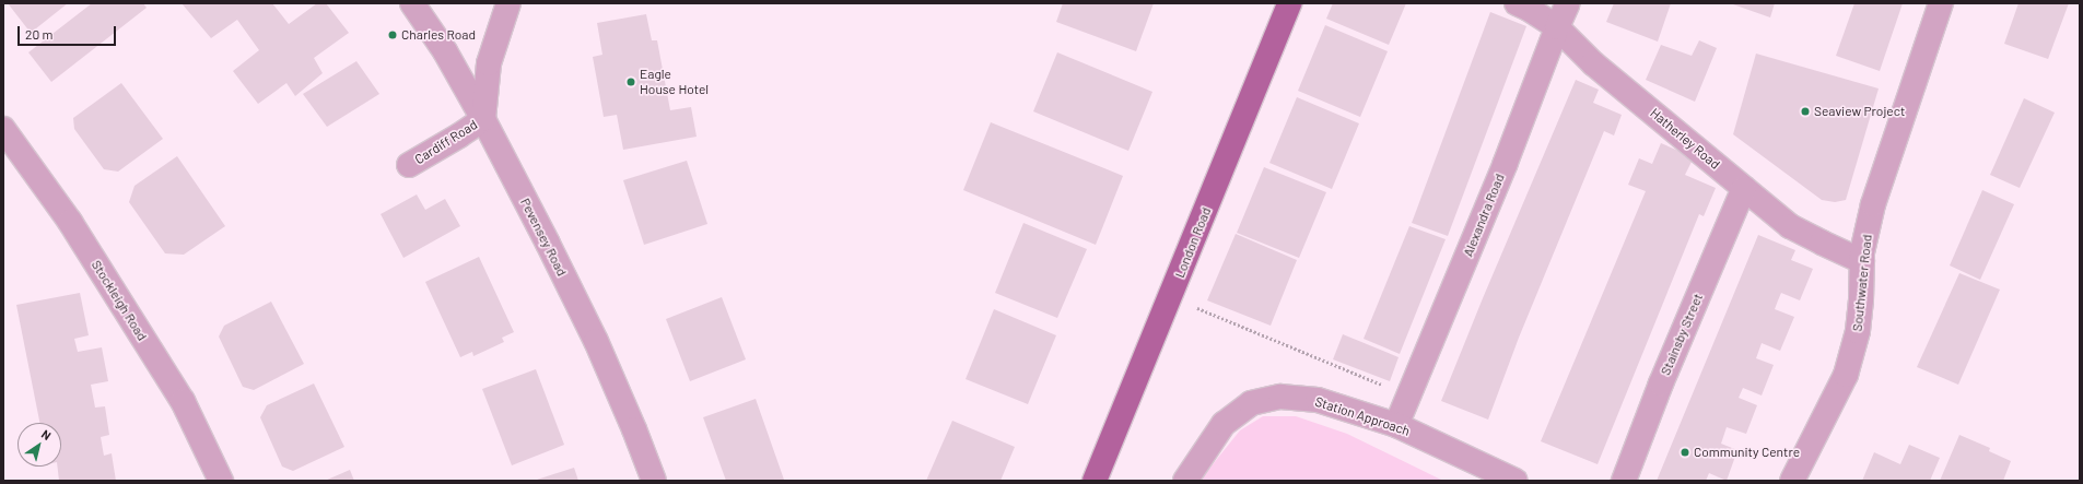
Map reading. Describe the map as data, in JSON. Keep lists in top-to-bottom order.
{
  "streets": {
    "main road": ["London Road"],
    "street": [
      "Hatherley Road",
      "Cardiff Road",
      "Alexandra Road",
      "Pevensey Road",
      "Southwater Road",
      "Stockleigh Road",
      "Stainsby Street",
      "Station Approach"
    ]
  },
  "crossings": [
    ["Hatherley Road", "Alexandra Road"],
    ["Hatherley Road", "Southwater Road"],
    ["Hatherley Road", "Stainsby Street"],
    ["Cardiff Road", "Pevensey Road"],
    ["Alexandra Road", "Station Approach"]
  ],
  "places": [
    "Charles Road",
    "Eagle House Hotel",
    "Seaview Project",
    "Community Centre"
  ],
  "scale_bar": "20 m",
  "north": "top right"
}
